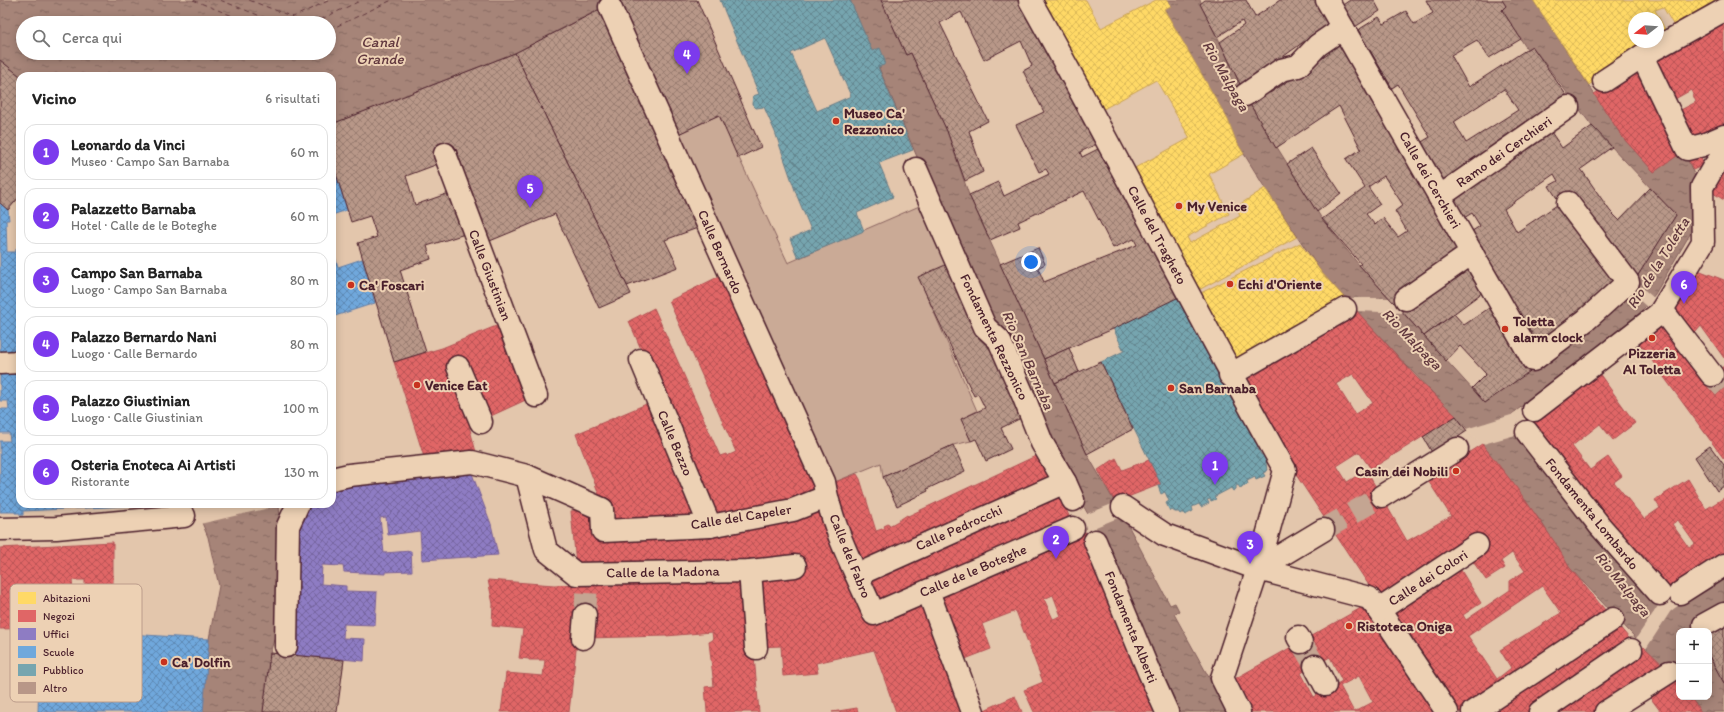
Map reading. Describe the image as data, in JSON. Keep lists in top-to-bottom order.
{
  "streets": {
    "street": [
      "Ramo dei Cerchieri",
      "Calle dei Cerchieri",
      "Calle del Tragheto",
      "Calle Bernardo",
      "Calle Giustinian",
      "Fondamenta Rezzonico",
      "Calle Bezzo",
      "Fondamenta Lombardo",
      "Calle del Capeler",
      "Calle Pedrocchi",
      "Calle del Fabro",
      "Calle de le Boteghe",
      "Calle de la Madona",
      "Calle dei Colori",
      "Fondamenta Alberti"
    ]
  },
  "crossings": [
    ["Ramo dei Cerchieri", "Calle dei Cerchieri"],
    ["Calle Bernardo", "Calle del Capeler"],
    ["Calle Bernardo", "Calle del Fabro"],
    ["Fondamenta Rezzonico", "Calle Pedrocchi"],
    ["Calle Bezzo", "Calle del Capeler"],
    ["Calle del Capeler", "Calle del Fabro"],
    ["Calle del Capeler", "Calle de la Madona"],
    ["Calle Pedrocchi", "Calle del Fabro"],
    ["Calle del Fabro", "Calle de le Boteghe"]
  ],
  "water": [
    "Canal Grande",
    "Rio Malpaga",
    "Rio de la Toletta",
    "Rio San Barnaba"
  ],
  "places": [
    "Museo Ca' Rezzonico",
    "My Venice",
    "Echi d'Oriente",
    "Ca' Foscari",
    "Toletta alarm clock",
    "Pizzeria Al Toletta",
    "Venice Eat",
    "San Barnaba",
    "Casin dei Nobili",
    "Ristoteca Oniga",
    "Ca' Dolfin"
  ],
  "legend": [
    "Abitazioni",
    "Negozi",
    "Uffici",
    "Scuole",
    "Pubblico",
    "Altro"
  ],
  "north": "left",
  "page": {
    "search": "Cerca qui",
    "pins": [
      "4",
      "5",
      "6",
      "1",
      "2",
      "3"
    ],
    "heading": ["Vicino", "6 risultati"],
    "list": [
      {
        "mark": "1",
        "name": "Leonardo da Vinci",
        "note": "Museo · Campo San Barnaba",
        "value": "60 m"
      },
      {
        "mark": "2",
        "name": "Palazzetto Barnaba",
        "note": "Hotel · Calle de le Boteghe",
        "value": "60 m"
      },
      {
        "mark": "3",
        "name": "Campo San Barnaba",
        "note": "Luogo · Campo San Barnaba",
        "value": "80 m"
      },
      {
        "mark": "4",
        "name": "Palazzo Bernardo Nani",
        "note": "Luogo · Calle Bernardo",
        "value": "80 m"
      },
      {
        "mark": "5",
        "name": "Palazzo Giustinian",
        "note": "Luogo · Calle Giustinian",
        "value": "100 m"
      },
      {
        "mark": "6",
        "name": "Osteria Enoteca Ai Artisti",
        "note": "Ristorante",
        "value": "130 m"
      }
    ],
    "map_buttons": ["+", "−"]
  }
}
